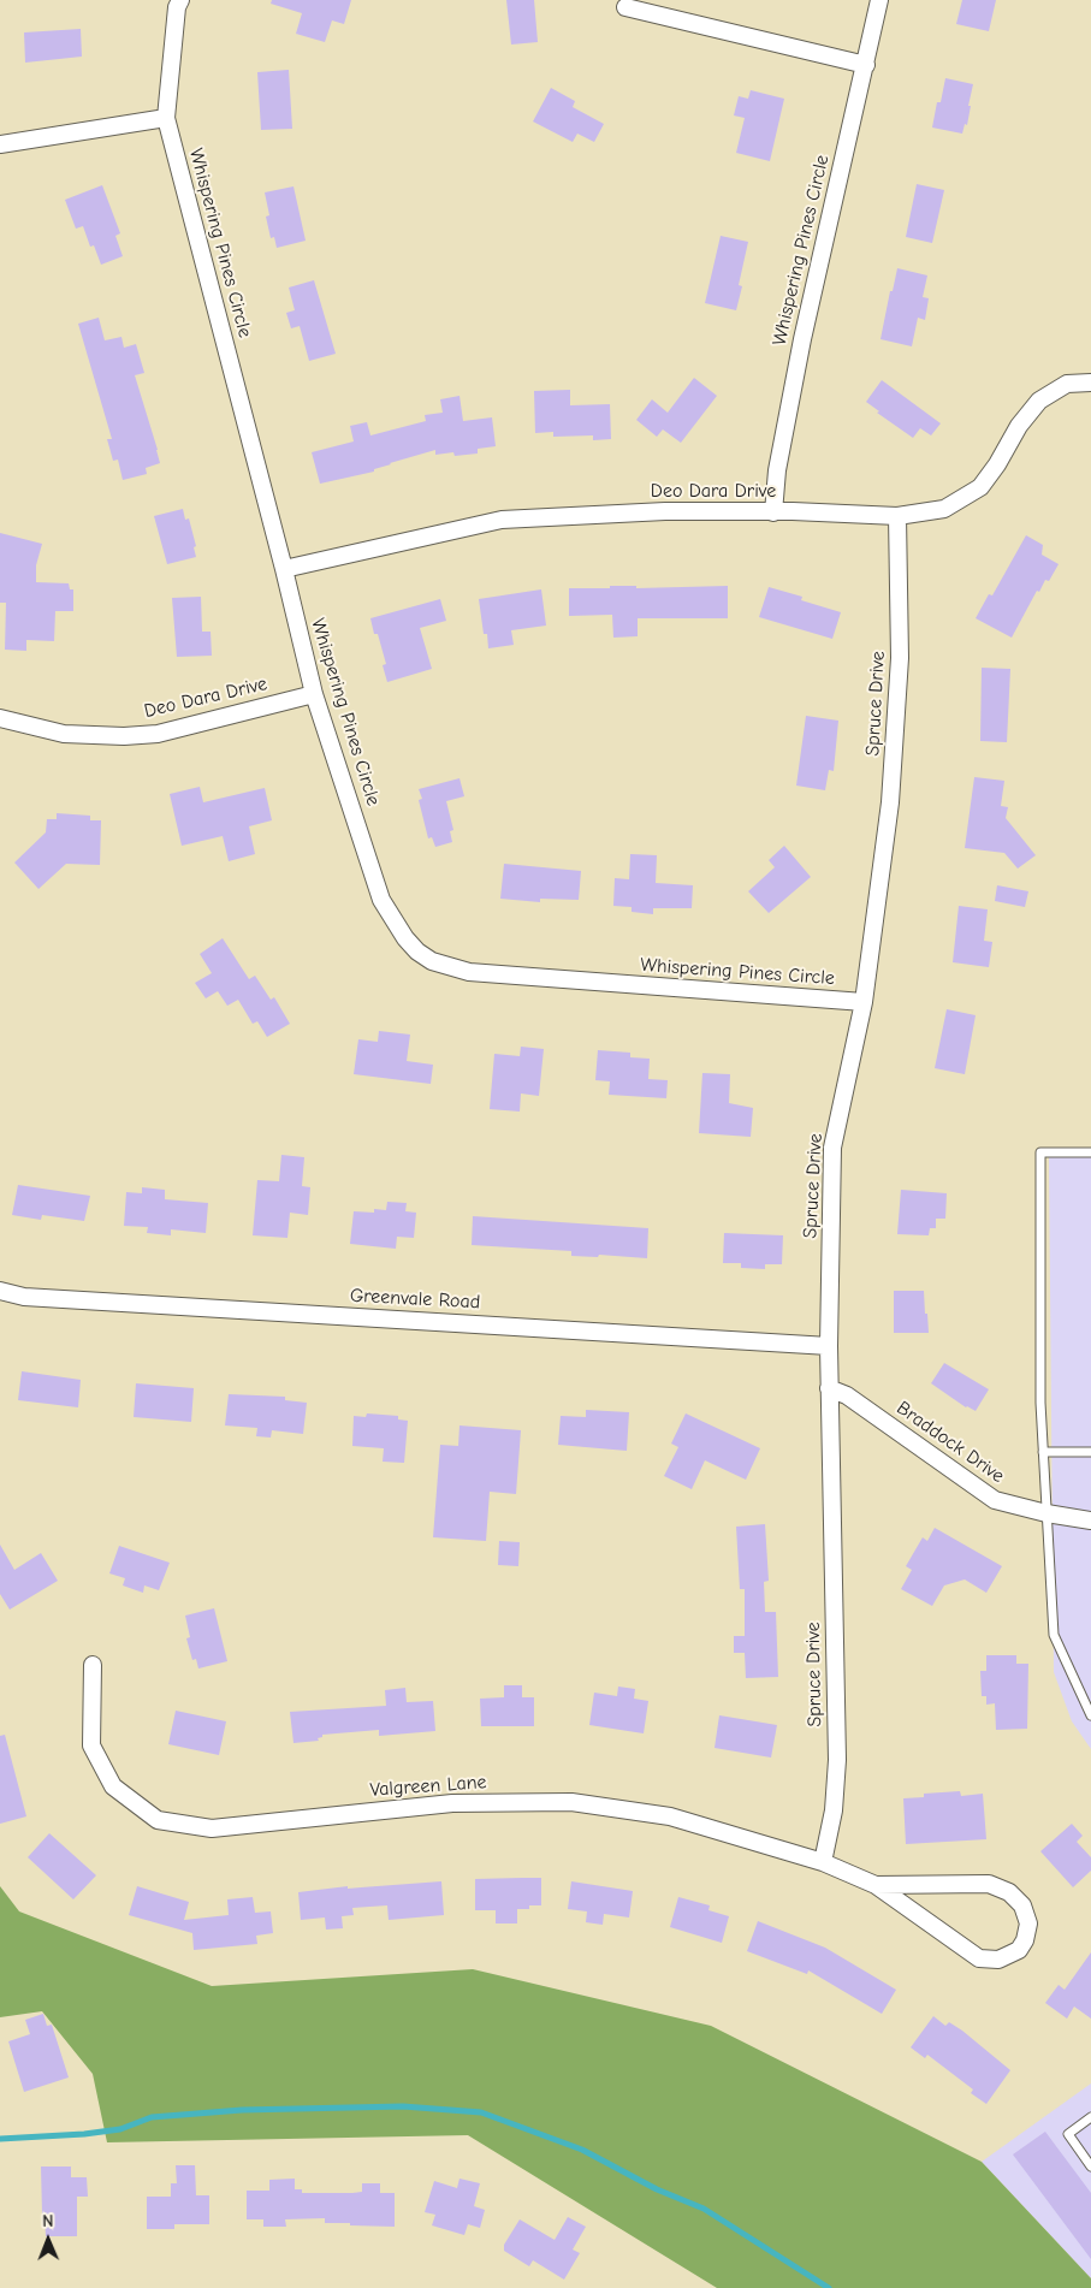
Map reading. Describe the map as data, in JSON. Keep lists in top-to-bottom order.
{
  "streets": {
    "street": [
      "Whispering Pines Circle",
      "Deo Dara Drive",
      "Spruce Drive",
      "Greenvale Road",
      "Braddock Drive",
      "Valgreen Lane"
    ]
  },
  "crossings": [
    ["Whispering Pines Circle", "Deo Dara Drive"],
    ["Whispering Pines Circle", "Spruce Drive"],
    ["Deo Dara Drive", "Spruce Drive"],
    ["Spruce Drive", "Greenvale Road"],
    ["Spruce Drive", "Braddock Drive"],
    ["Spruce Drive", "Valgreen Lane"]
  ],
  "north": "top"
}
